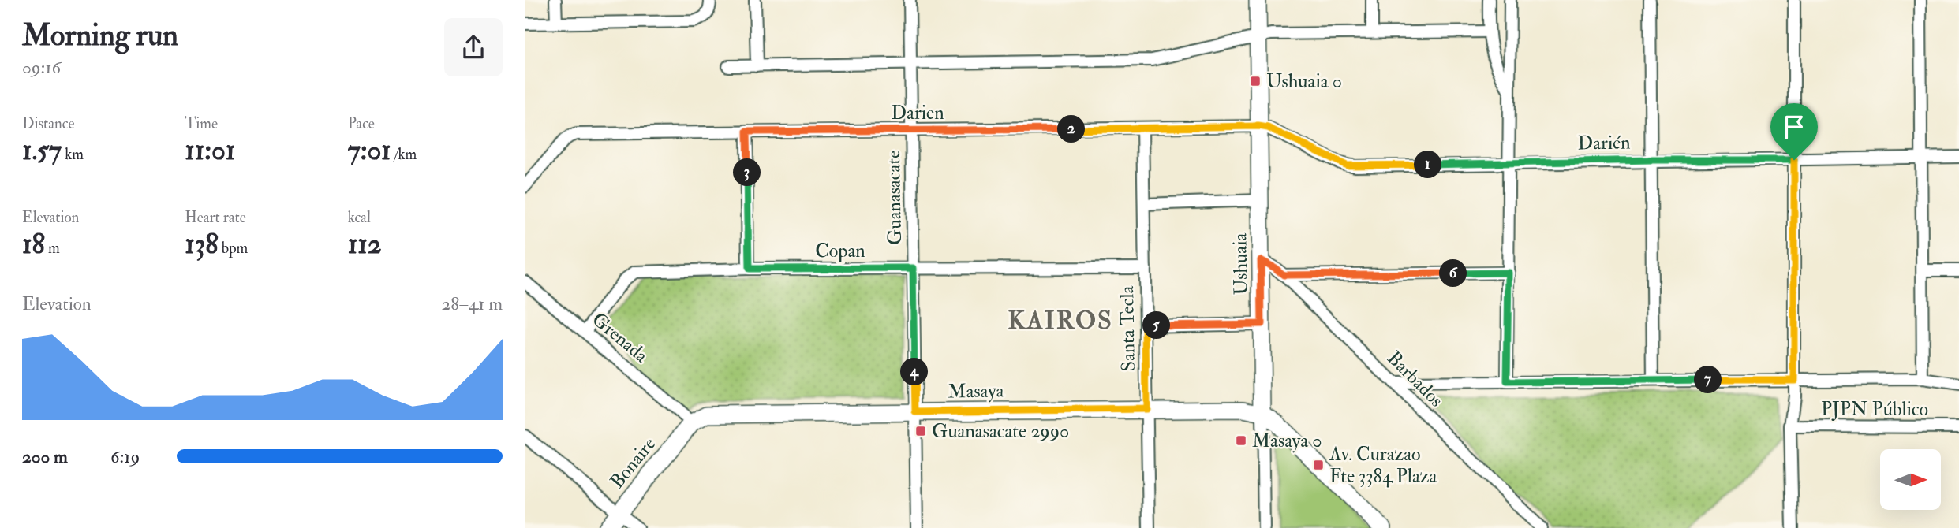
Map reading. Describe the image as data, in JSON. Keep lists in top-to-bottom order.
{
  "streets": {
    "street": [
      "Darien",
      "Darién",
      "Guanasacate",
      "Copan",
      "Ushuaia",
      "Santa Tecla",
      "Grenada",
      "Barbados",
      "Masaya",
      "PJPN Público",
      "Bonaire"
    ]
  },
  "crossings": [
    ["Darien", "Darién"],
    ["Darien", "Guanasacate"],
    ["Darien", "Ushuaia"],
    ["Darien", "Santa Tecla"],
    ["Darién", "Ushuaia"],
    ["Guanasacate", "Copan"],
    ["Guanasacate", "Masaya"],
    ["Copan", "Santa Tecla"],
    ["Copan", "Grenada"],
    ["Ushuaia", "Barbados"],
    ["Ushuaia", "Masaya"],
    ["Santa Tecla", "Masaya"],
    ["Grenada", "Masaya"],
    ["Grenada", "Bonaire"],
    ["Masaya", "Bonaire"]
  ],
  "districts": ["KAIROS"],
  "places": {
    "transit": [
      "Ushuaia 0",
      "Guanasacate 2990",
      "Masaya 0",
      "Av. Curazao Fte 3384 Plaza"
    ]
  },
  "north": "right",
  "page": {
    "heading": ["Morning run", "09:16"],
    "stats": [
      ["Distance", "1.57 km"],
      ["Time", "11:01"],
      ["Pace", "7:01 /km"],
      ["Elevation", "18 m"],
      ["Heart rate", "138 bpm"],
      ["kcal", "112"]
    ],
    "pins": [
      "2",
      "1",
      "3",
      "6",
      "5",
      "4",
      "7"
    ],
    "chart": ["Elevation", "28–41 m"],
    "list": [
      {
        "name": "200 m",
        "note": "6:19"
      }
    ]
  }
}
